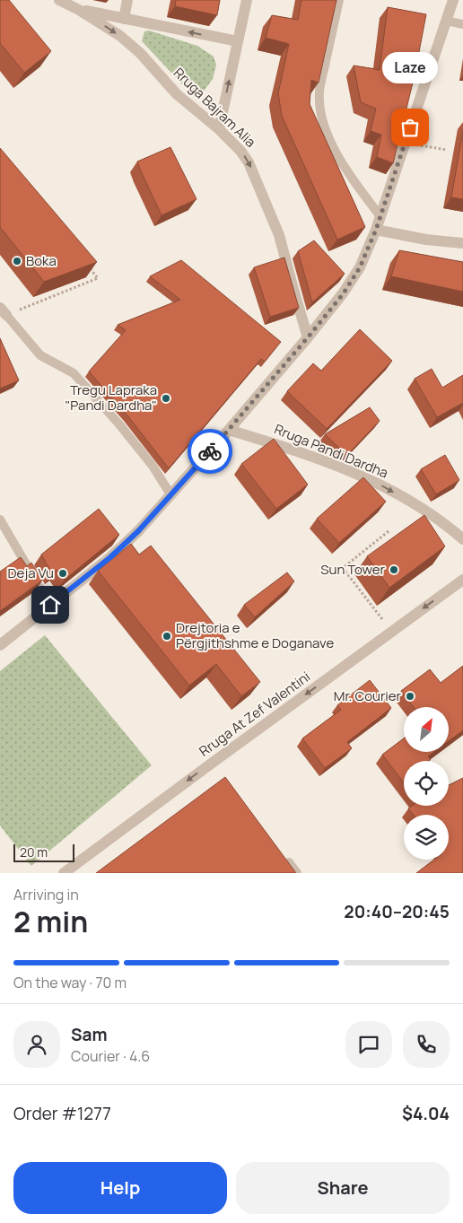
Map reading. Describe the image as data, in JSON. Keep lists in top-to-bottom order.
{
  "streets": {
    "street": ["Rruga Bajram Alia", "Rruga Pandi Dardha", "Rruga At Zef Valentini"]
  },
  "one_way": ["Rruga Pandi Dardha", "Rruga At Zef Valentini"],
  "places": [
    "Laze",
    "Boka",
    "Tregu Lapraka \"Pandi Dardha\"",
    "Sun Tower",
    "Deja Vu",
    "Drejtoria e Përgjithshme e Doganave",
    "Mr. Courier"
  ],
  "scale_bar": "20 m",
  "north": "top right",
  "page": {
    "bubble": "Laze",
    "scale": "20 m",
    "heading": ["2 min", "Arriving in", "20:40–20:45"],
    "panel": [
      "Sam",
      "Courier · 4.6",
      "Order #1277",
      "$4.04"
    ],
    "bar": "On the way · 70 m",
    "buttons": ["Help", "Share"]
  }
}
